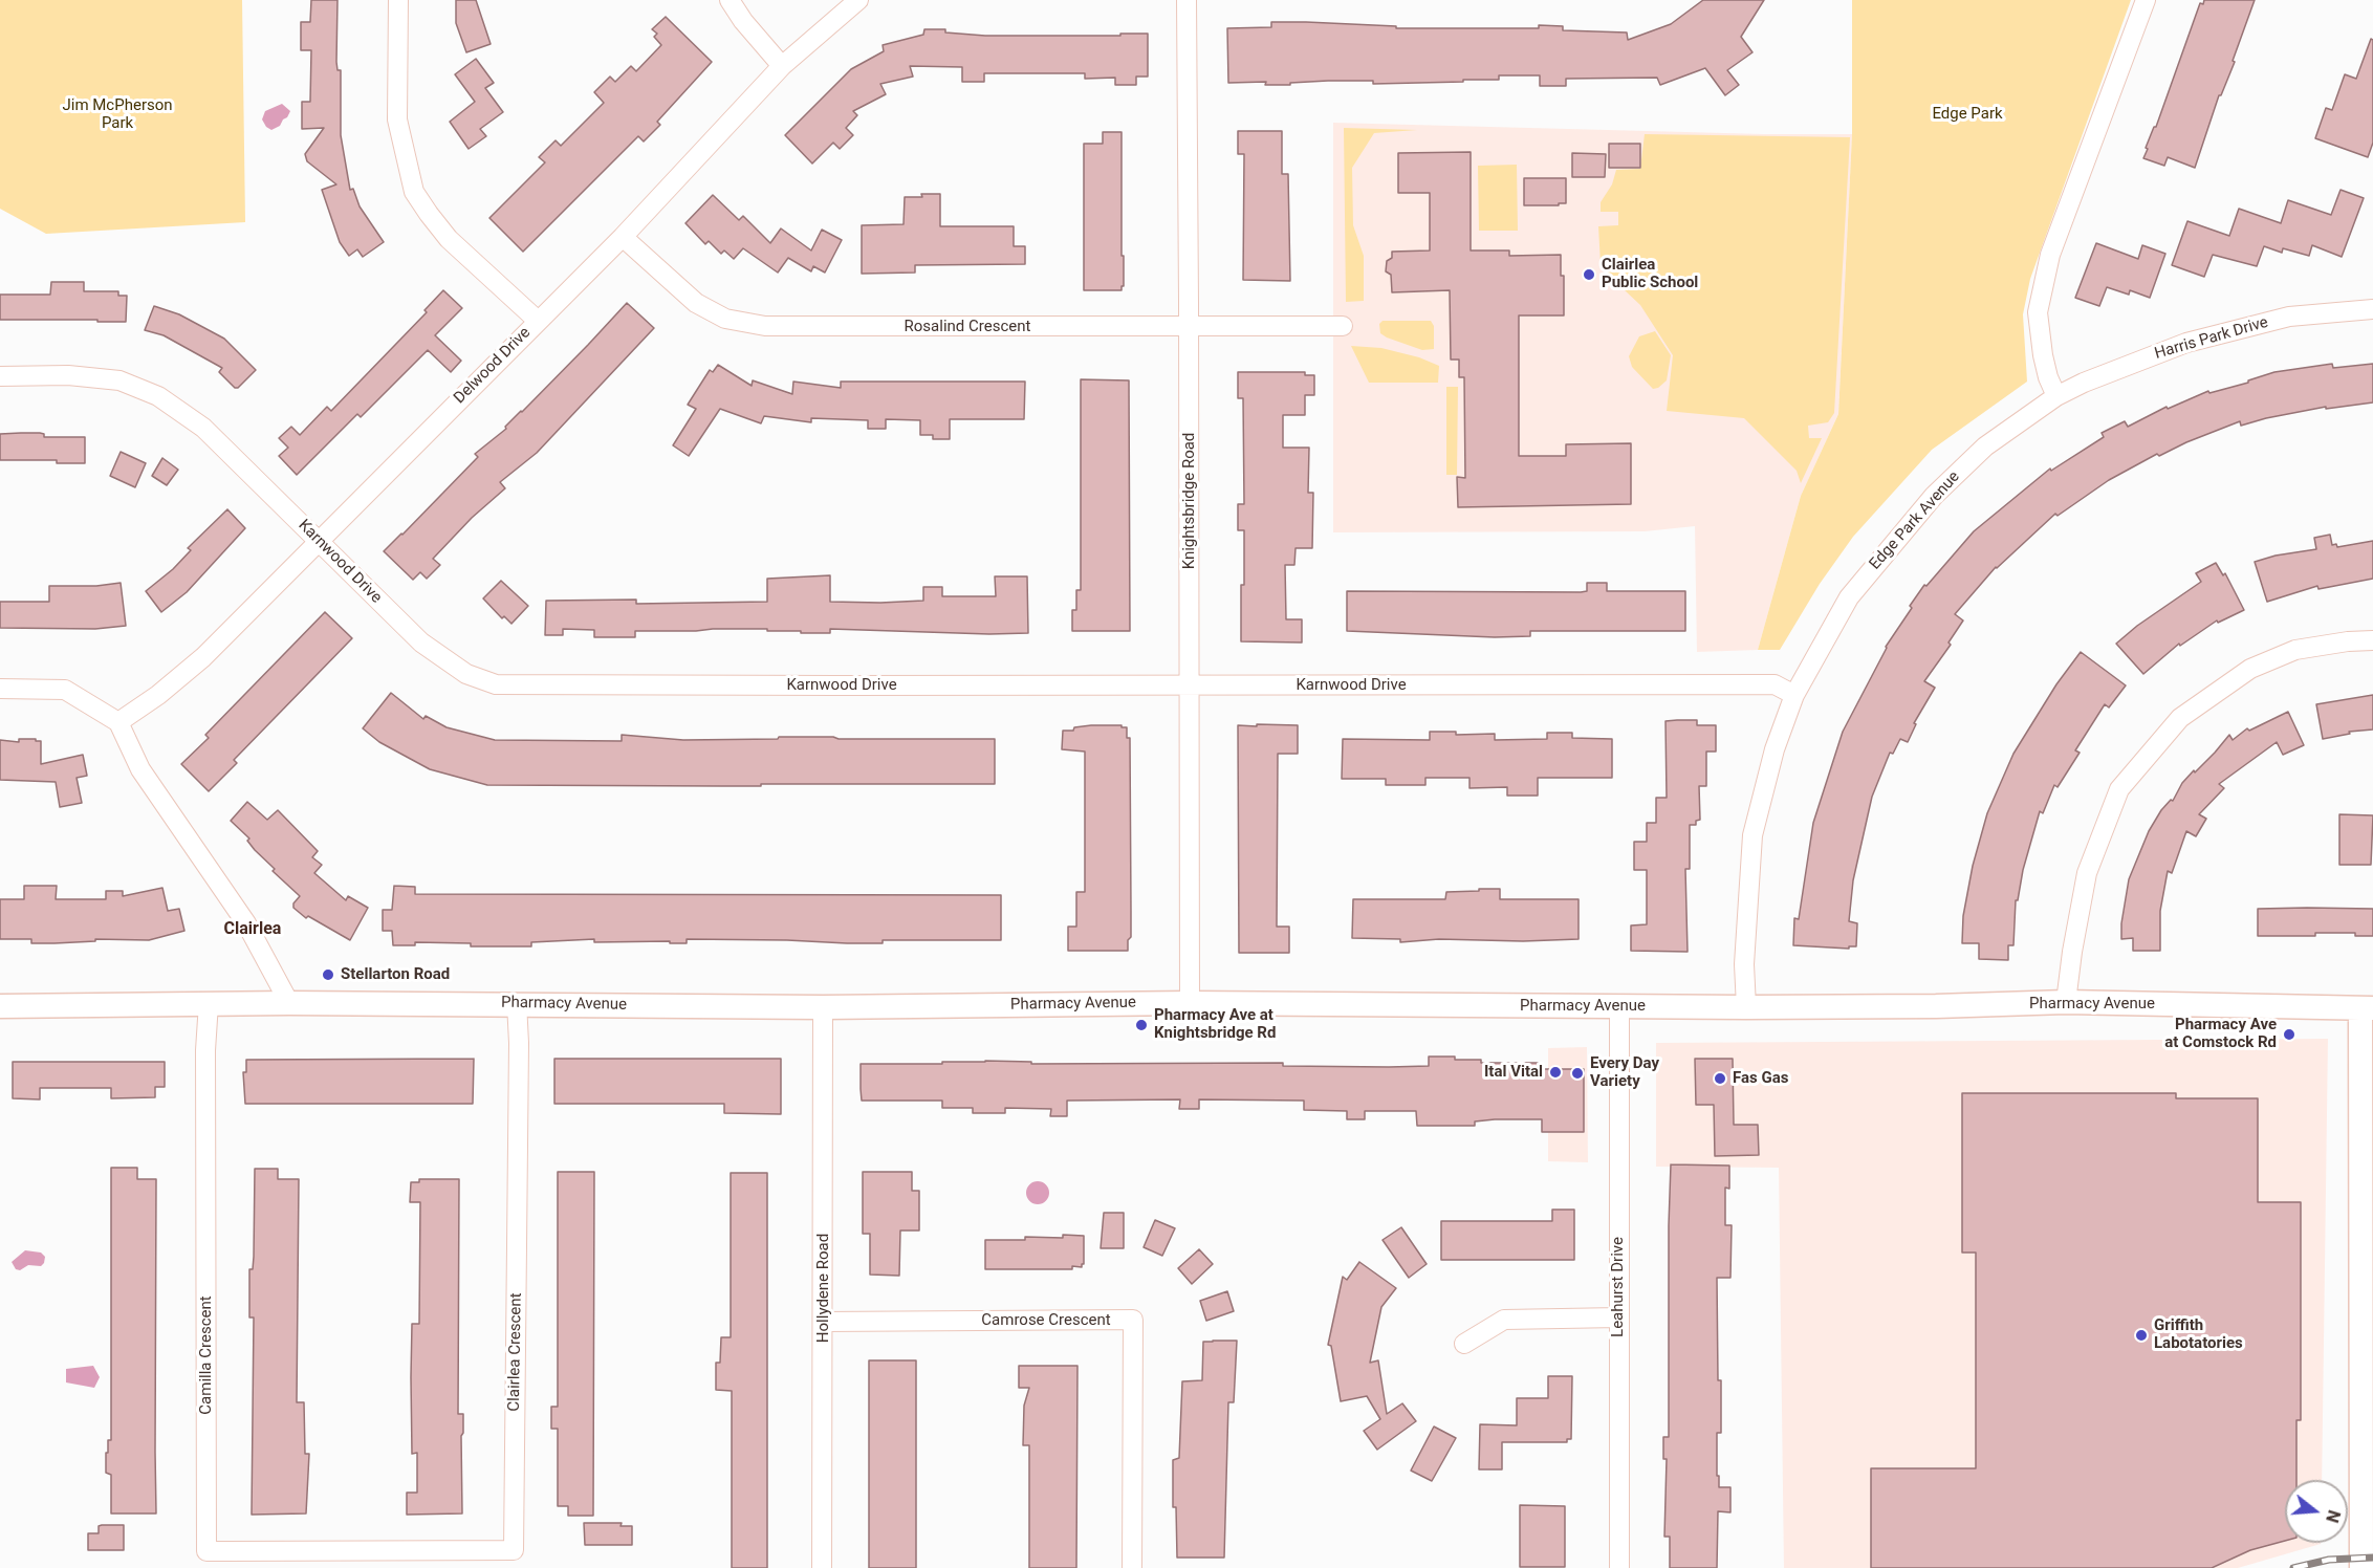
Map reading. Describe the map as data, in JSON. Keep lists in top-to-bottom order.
{
  "streets": {
    "street": [
      "Rosalind Crescent",
      "Harris Park Drive",
      "Delwood Drive",
      "Knightsbridge Road",
      "Edge Park Avenue",
      "Karnwood Drive",
      "Pharmacy Avenue",
      "Leahurst Drive",
      "Hollydene Road",
      "Camrose Crescent",
      "Clairlea Crescent",
      "Camilla Crescent"
    ]
  },
  "crossings": [
    ["Rosalind Crescent", "Delwood Drive"],
    ["Rosalind Crescent", "Knightsbridge Road"],
    ["Harris Park Drive", "Edge Park Avenue"],
    ["Delwood Drive", "Karnwood Drive"],
    ["Knightsbridge Road", "Karnwood Drive"],
    ["Knightsbridge Road", "Pharmacy Avenue"],
    ["Edge Park Avenue", "Karnwood Drive"],
    ["Edge Park Avenue", "Pharmacy Avenue"],
    ["Pharmacy Avenue", "Leahurst Drive"],
    ["Pharmacy Avenue", "Hollydene Road"],
    ["Pharmacy Avenue", "Clairlea Crescent"],
    ["Pharmacy Avenue", "Camilla Crescent"],
    ["Hollydene Road", "Camrose Crescent"],
    ["Clairlea Crescent", "Camilla Crescent"]
  ],
  "districts": ["Clairlea"],
  "parks": ["Jim McPherson Park", "Edge Park"],
  "places": [
    "Clairlea Public School",
    "Stellarton Road",
    "Pharmacy Ave at Knightsbridge Rd",
    "Pharmacy Ave at Comstock Rd",
    "Ital Vital",
    "Every Day Variety",
    "Fas Gas",
    "Griffith Labotatories"
  ],
  "north": "right"
}
